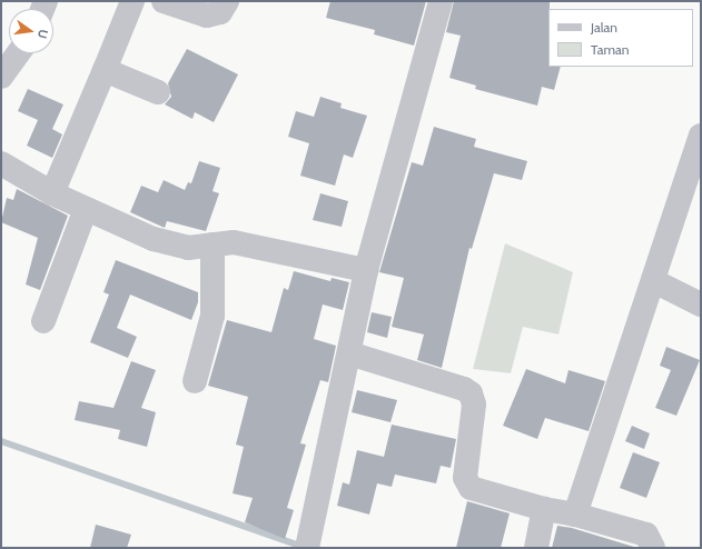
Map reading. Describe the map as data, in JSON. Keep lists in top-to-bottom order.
{
  "legend": ["Jalan", "Taman"],
  "north": "right"
}
